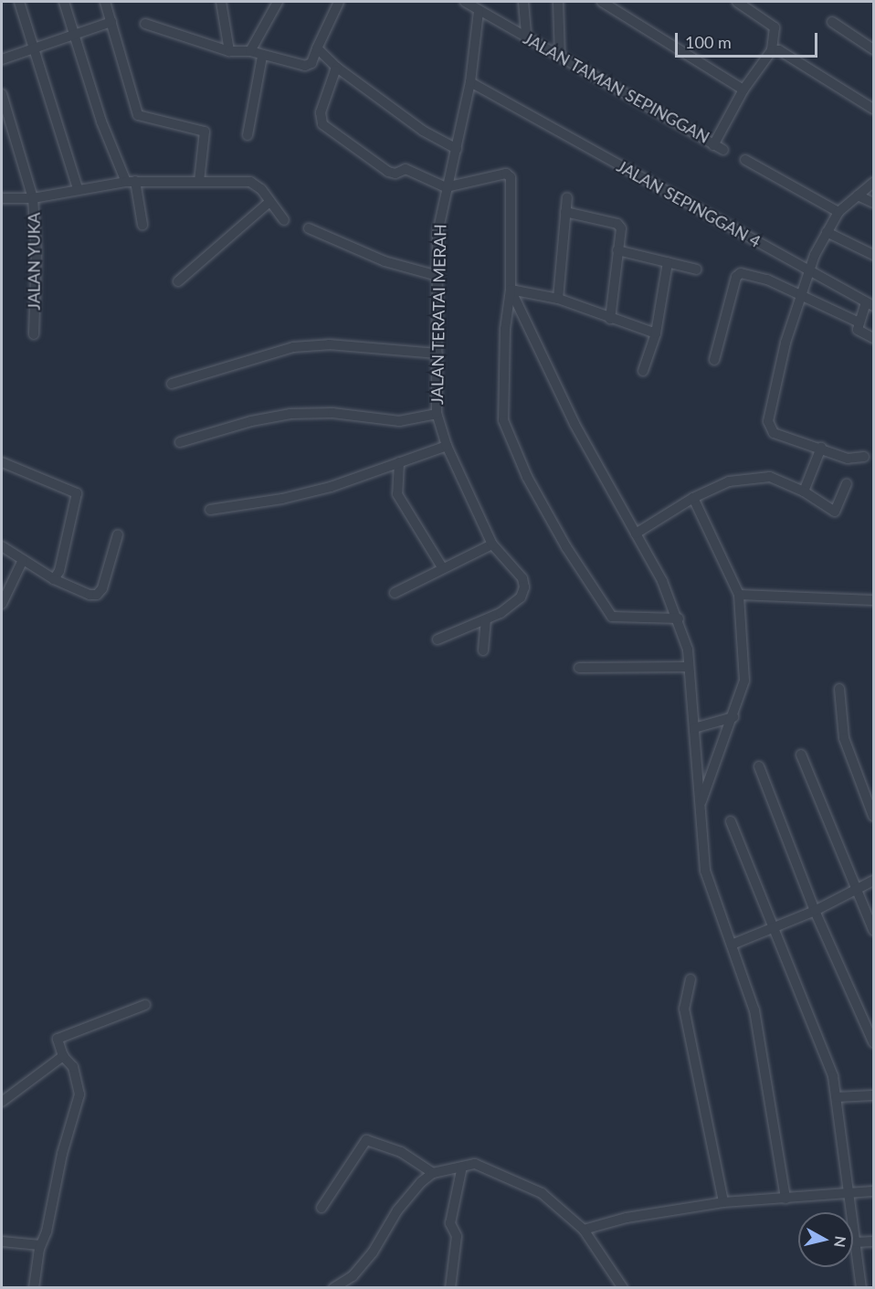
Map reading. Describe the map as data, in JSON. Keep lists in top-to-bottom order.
{
  "streets": {
    "street": [
      "JALAN TAMAN SEPINGGAN",
      "JALAN SEPINGGAN 4",
      "JALAN YUKA",
      "JALAN TERATAI MERAH"
    ]
  },
  "crossings": [
    ["JALAN TAMAN SEPINGGAN", "JALAN TERATAI MERAH"],
    ["JALAN SEPINGGAN 4", "JALAN TERATAI MERAH"]
  ],
  "scale_bar": "100 m",
  "north": "right"
}
